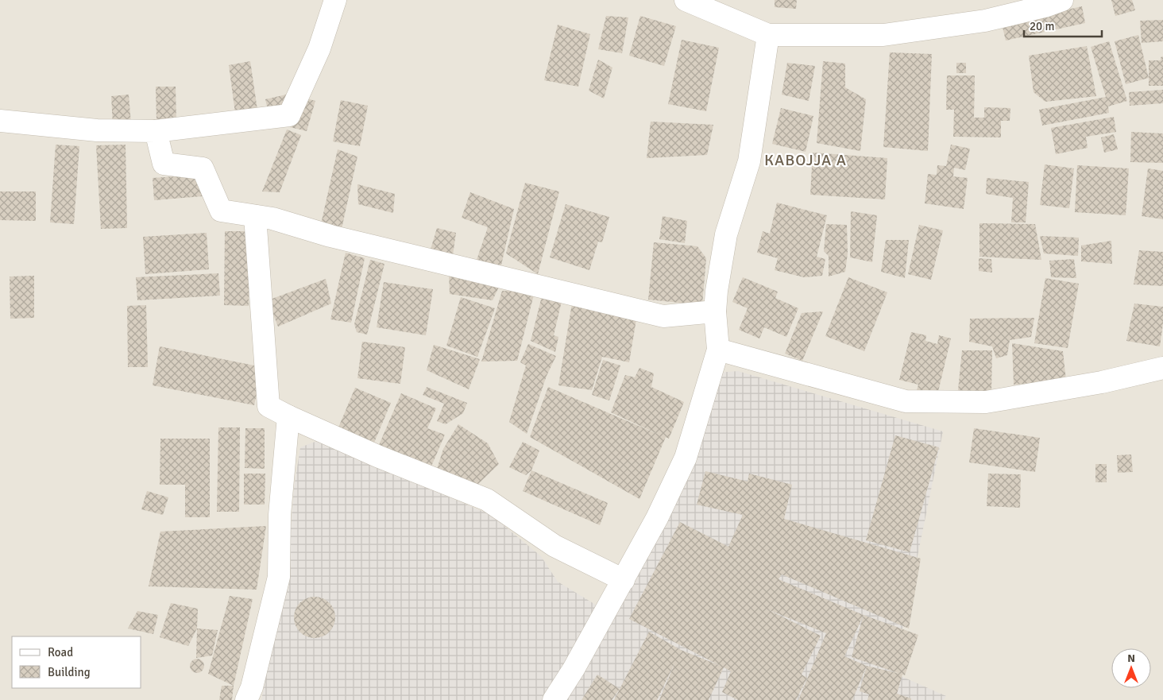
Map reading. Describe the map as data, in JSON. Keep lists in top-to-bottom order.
{
  "districts": ["KABOJJA A"],
  "legend": ["Road", "Building"],
  "scale_bar": "20 m",
  "north": "top"
}
